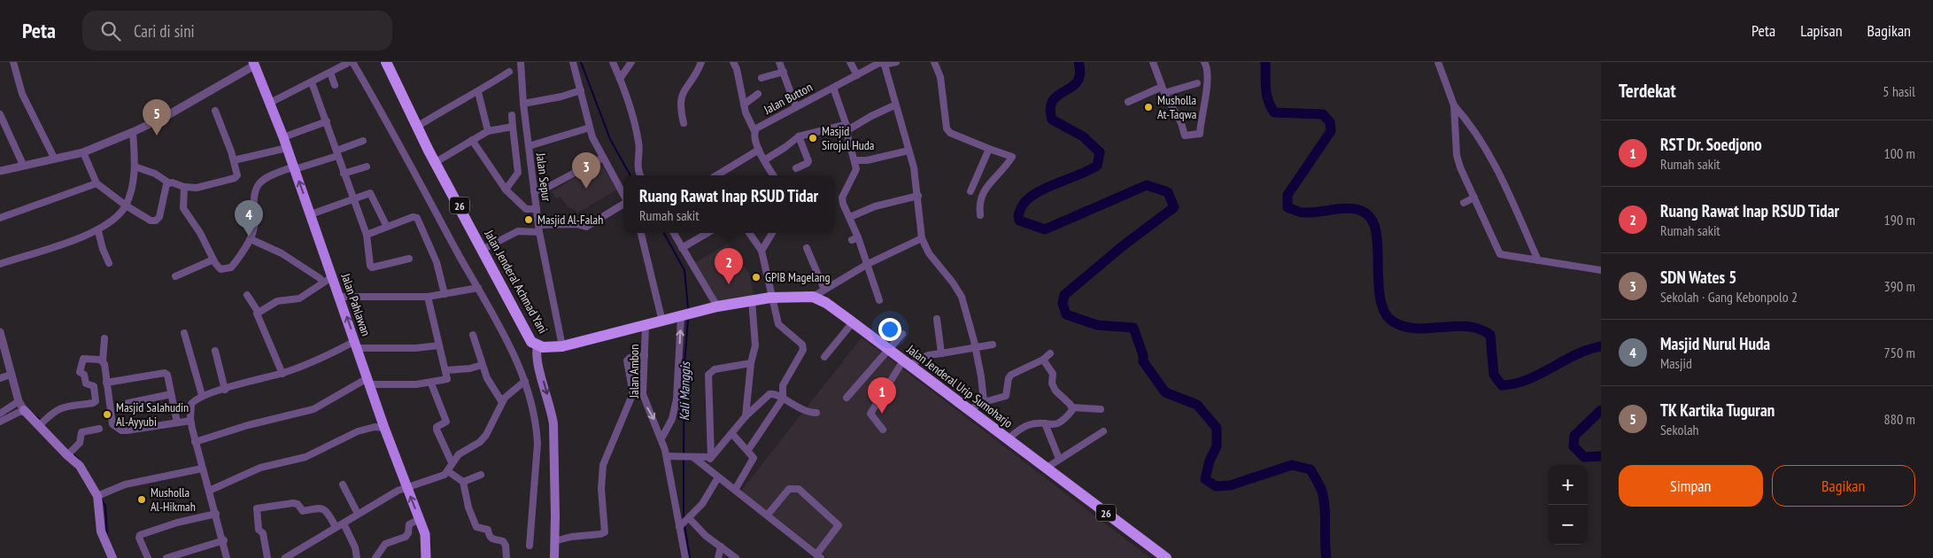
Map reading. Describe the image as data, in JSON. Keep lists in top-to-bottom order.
{
  "streets": {
    "highway": ["26", "Jalan Jenderal Achmad Yani", "Jalan Jenderal Urip Sumoharjo"],
    "main road": ["Jalan Pahlawan"],
    "street": ["Jalan Button", "Jalan Sepur", "Jalan Ambon"]
  },
  "one_way": ["Jalan Jenderal Achmad Yani"],
  "water": ["Kali Manggis"],
  "places": [
    "Musholla At-Taqwa",
    "Masjid Sirojul Huda",
    "Masjid Al-Falah",
    "GPIB Magelang",
    "Masjid Salahudin Al-Ayyubi",
    "Musholla Al-Hikmah"
  ],
  "page": {
    "header": "Peta",
    "search": "Cari di sini",
    "nav": ["Peta", "Lapisan", "Bagikan"],
    "heading": ["Terdekat", "5 hasil"],
    "pins": [
      "5",
      "3",
      "4",
      "2",
      "1"
    ],
    "list": [
      {
        "mark": "1",
        "name": "RST Dr. Soedjono",
        "note": "Rumah sakit",
        "value": "100 m"
      },
      {
        "mark": "2",
        "name": "Ruang Rawat Inap RSUD Tidar",
        "note": "Rumah sakit",
        "value": "190 m"
      },
      {
        "mark": "3",
        "name": "SDN Wates 5",
        "note": "Sekolah · Gang Kebonpolo 2",
        "value": "390 m"
      },
      {
        "mark": "4",
        "name": "Masjid Nurul Huda",
        "note": "Masjid",
        "value": "750 m"
      },
      {
        "mark": "5",
        "name": "TK Kartika Tuguran",
        "note": "Sekolah",
        "value": "880 m"
      }
    ],
    "popup": ["Ruang Rawat Inap RSUD Tidar", "Rumah sakit"],
    "buttons": ["Simpan", "Bagikan"],
    "map_buttons": ["+", "−"]
  }
}
